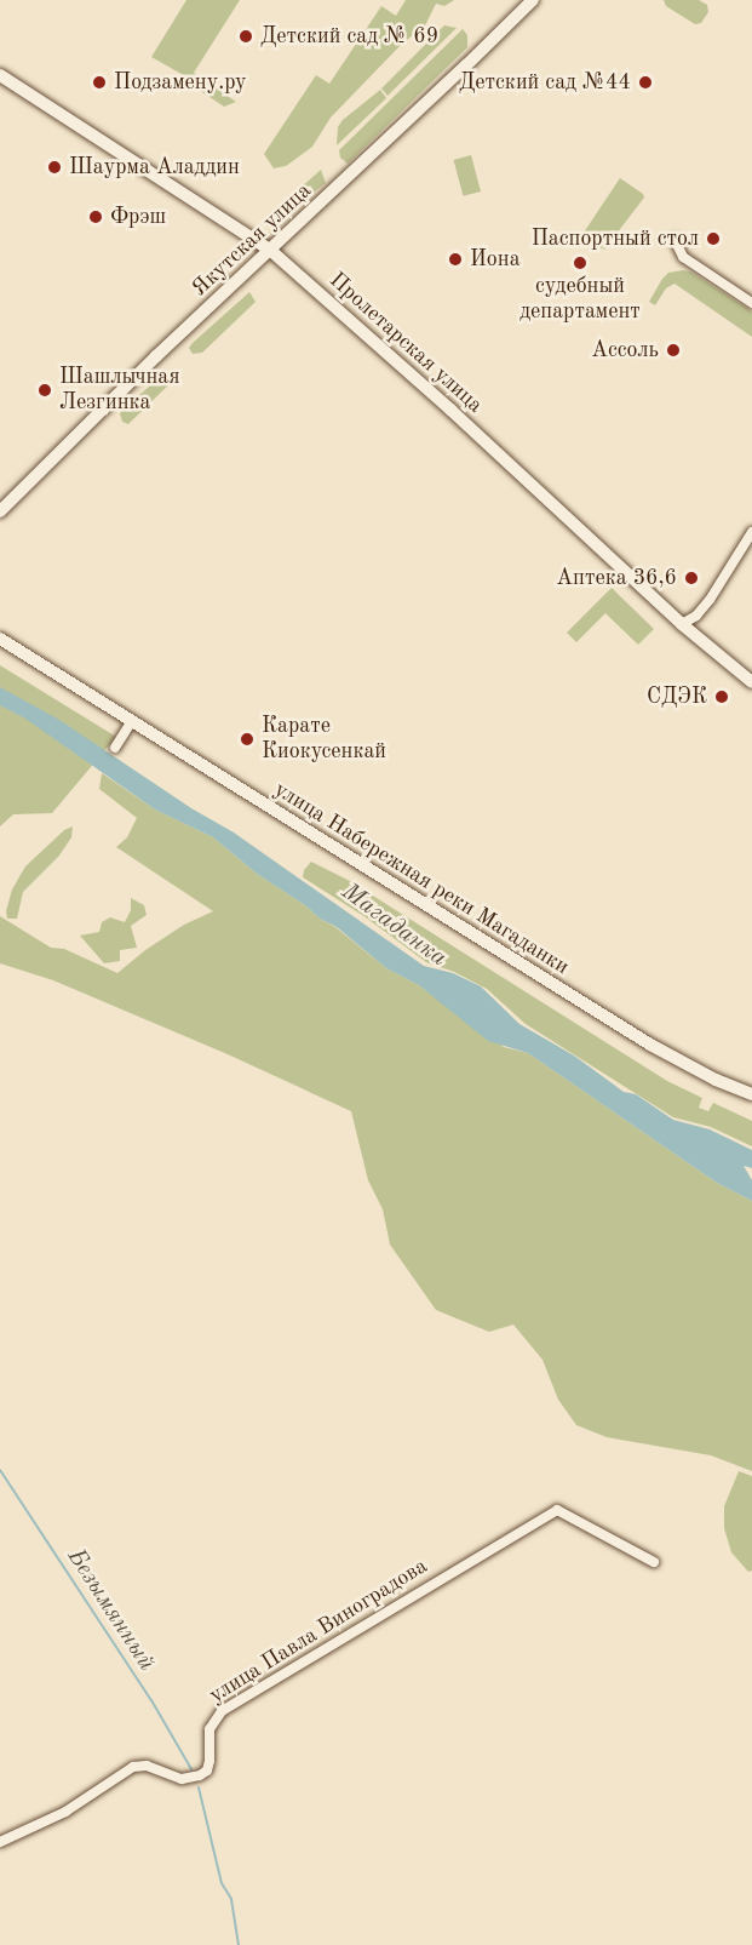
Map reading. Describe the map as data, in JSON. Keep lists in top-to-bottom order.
{
  "streets": {
    "street": [
      "Якутская улица",
      "Пролетарская улица",
      "улица Набережная реки Магаданки",
      "улица Павла Виноградова"
    ]
  },
  "crossings": [
    ["Якутская улица", "Пролетарская улица"]
  ],
  "water": ["Магаданка", "Безымянный"],
  "places": [
    "Детский сад № 69",
    "Подзамену.ру",
    "Детский сад №44",
    "Шаурма Аладдин",
    "Фрэш",
    "Паспортный стол",
    "Иона",
    "судебный департамент",
    "Ассоль",
    "Шашлычная Лезгинка",
    "Аптека 36,6",
    "СДЭК",
    "Карате Киокусенкай"
  ]
}
